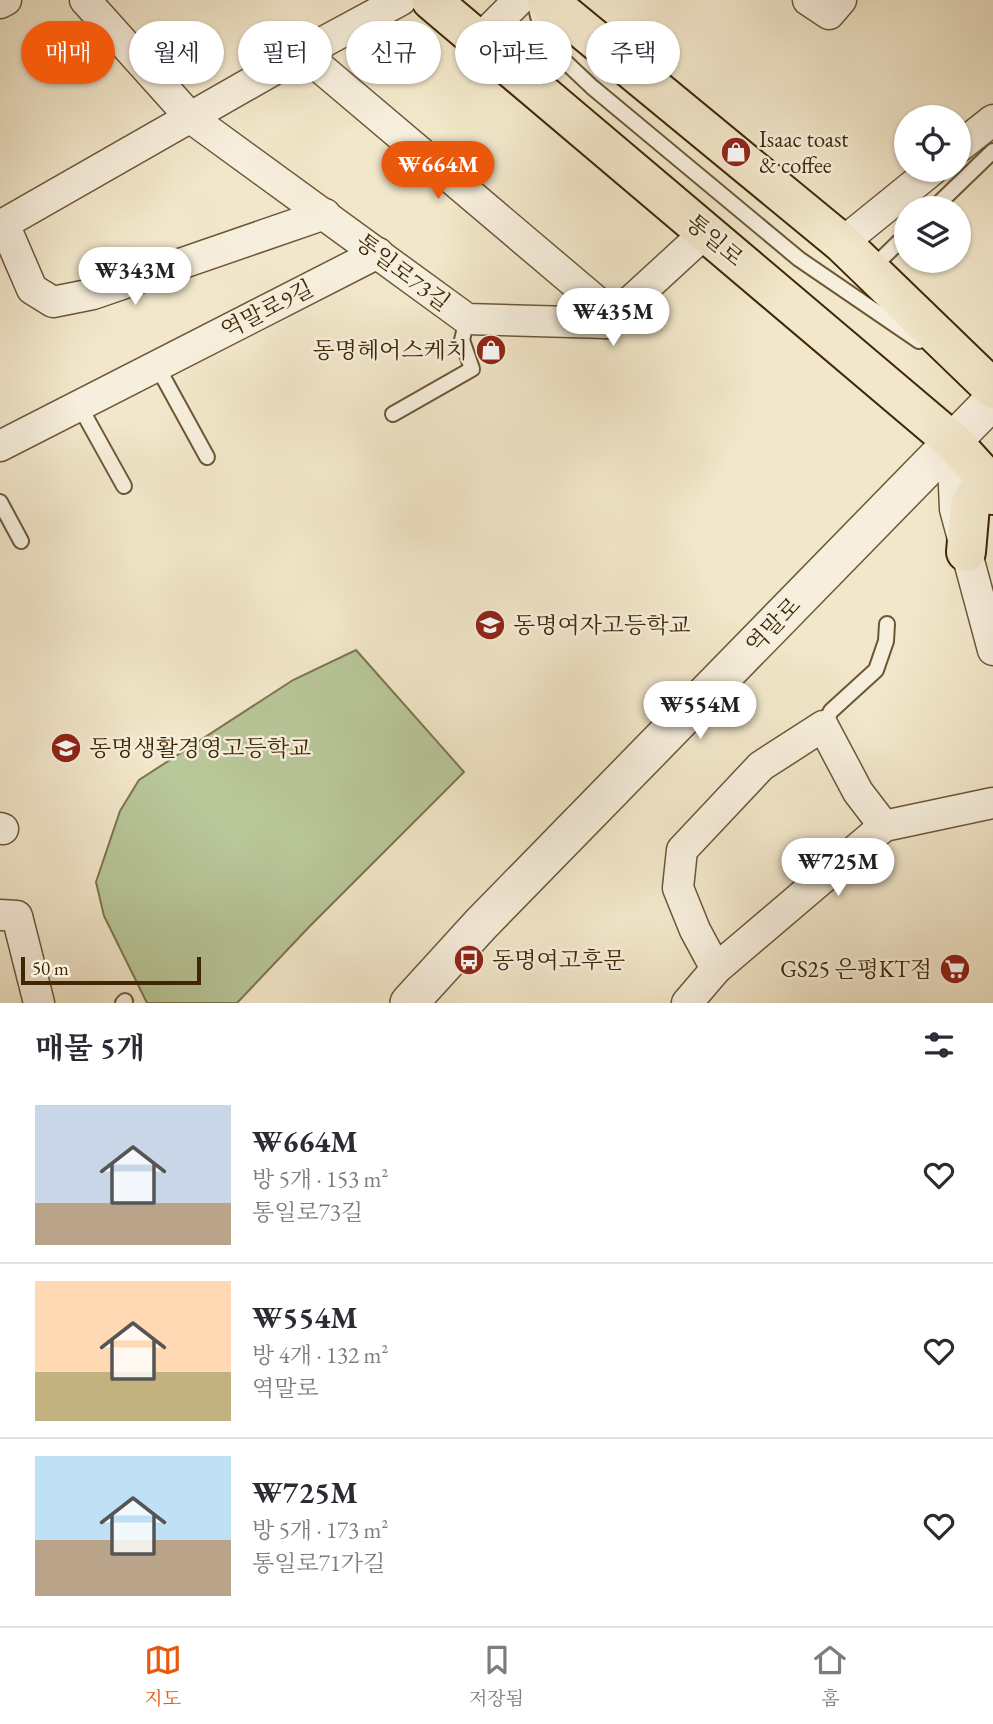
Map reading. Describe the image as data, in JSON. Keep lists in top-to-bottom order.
{
  "streets": {
    "main road": ["통일로"],
    "street": ["통일로73길", "역말로9길", "역말로"]
  },
  "crossings": [
    ["통일로", "역말로"],
    ["통일로73길", "역말로9길"]
  ],
  "places": {
    "shop": ["Isaac toast & coffee", "동명헤어스케치"],
    "school or university": ["동명여자고등학교", "동명생활경영고등학교"],
    "bus stop": ["동명여고후문"],
    "supermarket": ["GS25 은평KT점"]
  },
  "scale_bar": "50 m",
  "page": {
    "chip": [
      "매매",
      "월세",
      "필터",
      "신규",
      "아파트",
      "주택"
    ],
    "price": [
      "₩664M",
      "₩343M",
      "₩435M",
      "₩554M",
      "₩725M"
    ],
    "scale": "50 m",
    "heading": "매물 5개",
    "list": [
      {
        "name": "₩664M",
        "note": "방 5개 · 153 m² · 통일로73길"
      },
      {
        "name": "₩554M",
        "note": "방 4개 · 132 m² · 역말로"
      },
      {
        "name": "₩725M",
        "note": "방 5개 · 173 m² · 통일로71가길"
      }
    ],
    "tabs": ["지도", "저장됨", "홈"]
  }
}
